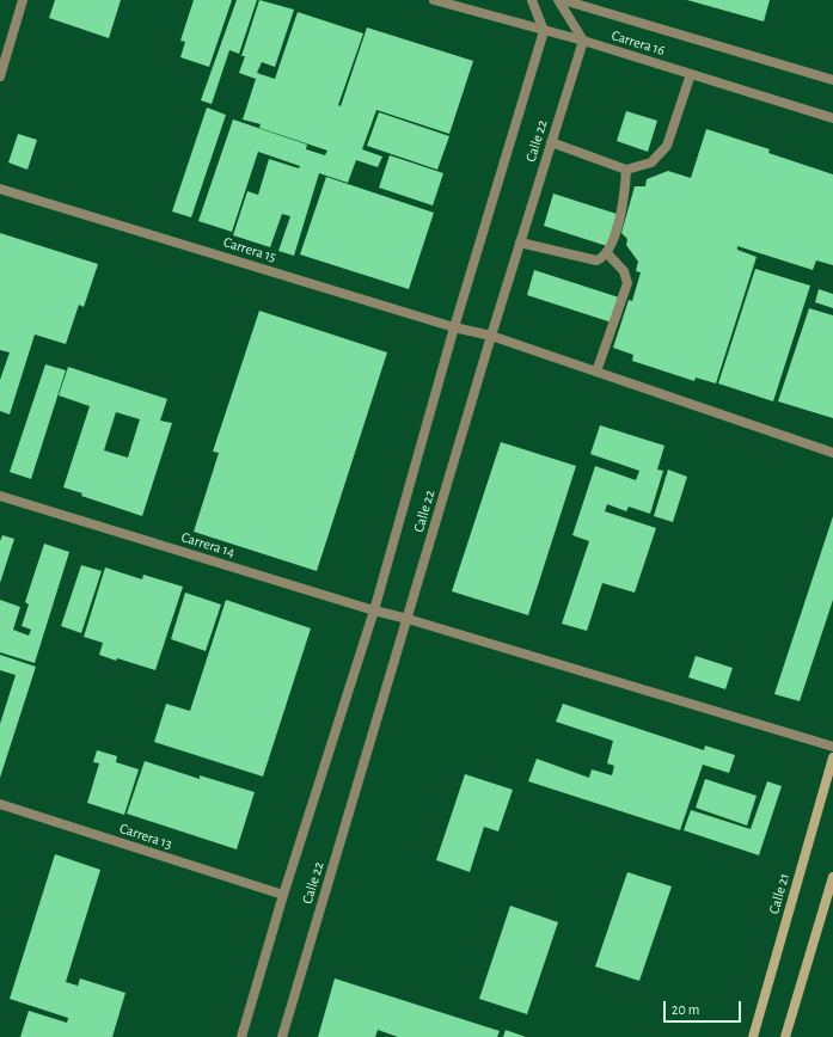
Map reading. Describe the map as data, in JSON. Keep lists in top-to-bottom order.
{
  "streets": {
    "main road": ["Calle 21"],
    "street": [
      "Carrera 16",
      "Calle 22",
      "Carrera 15",
      "Carrera 14",
      "Carrera 13"
    ]
  },
  "crossings": [
    ["Carrera 16", "Calle 22"],
    ["Calle 22", "Carrera 15"],
    ["Calle 22", "Carrera 14"],
    ["Calle 22", "Carrera 13"]
  ],
  "scale_bar": "20 m"
}
